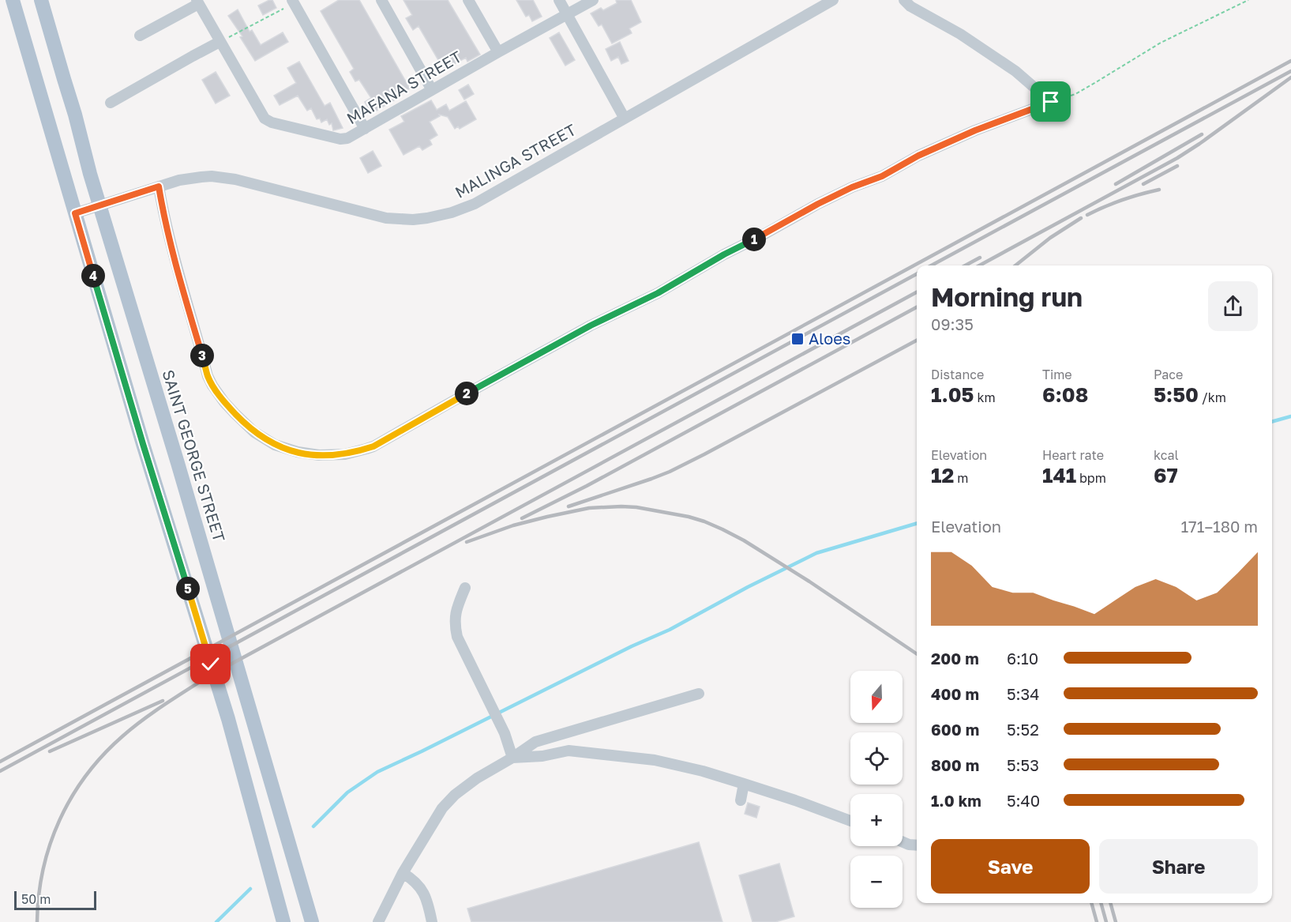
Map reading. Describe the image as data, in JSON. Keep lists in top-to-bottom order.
{
  "streets": {
    "main road": ["SAINT GEORGE STREET"],
    "street": ["MAFANA STREET", "MALINGA STREET"]
  },
  "crossings": [
    ["MALINGA STREET", "SAINT GEORGE STREET"]
  ],
  "places": {
    "transit": ["Aloes"]
  },
  "scale_bar": "50 m",
  "north": "bottom",
  "page": {
    "pins": [
      "1",
      "4",
      "3",
      "2",
      "5"
    ],
    "heading": ["Morning run", "09:35"],
    "stats": [
      ["Distance", "1.05 km"],
      ["Time", "6:08"],
      ["Pace", "5:50 /km"],
      ["Elevation", "12 m"],
      ["Heart rate", "141 bpm"],
      ["kcal", "67"]
    ],
    "chart": ["Elevation", "171–180 m"],
    "list": [
      {
        "name": "200 m",
        "note": "6:10"
      },
      {
        "name": "400 m",
        "note": "5:34"
      },
      {
        "name": "600 m",
        "note": "5:52"
      },
      {
        "name": "800 m",
        "note": "5:53"
      },
      {
        "name": "1.0 km",
        "note": "5:40"
      }
    ],
    "map_buttons": ["+", "−"],
    "buttons": ["Save", "Share"],
    "scale": "50 m"
  }
}
